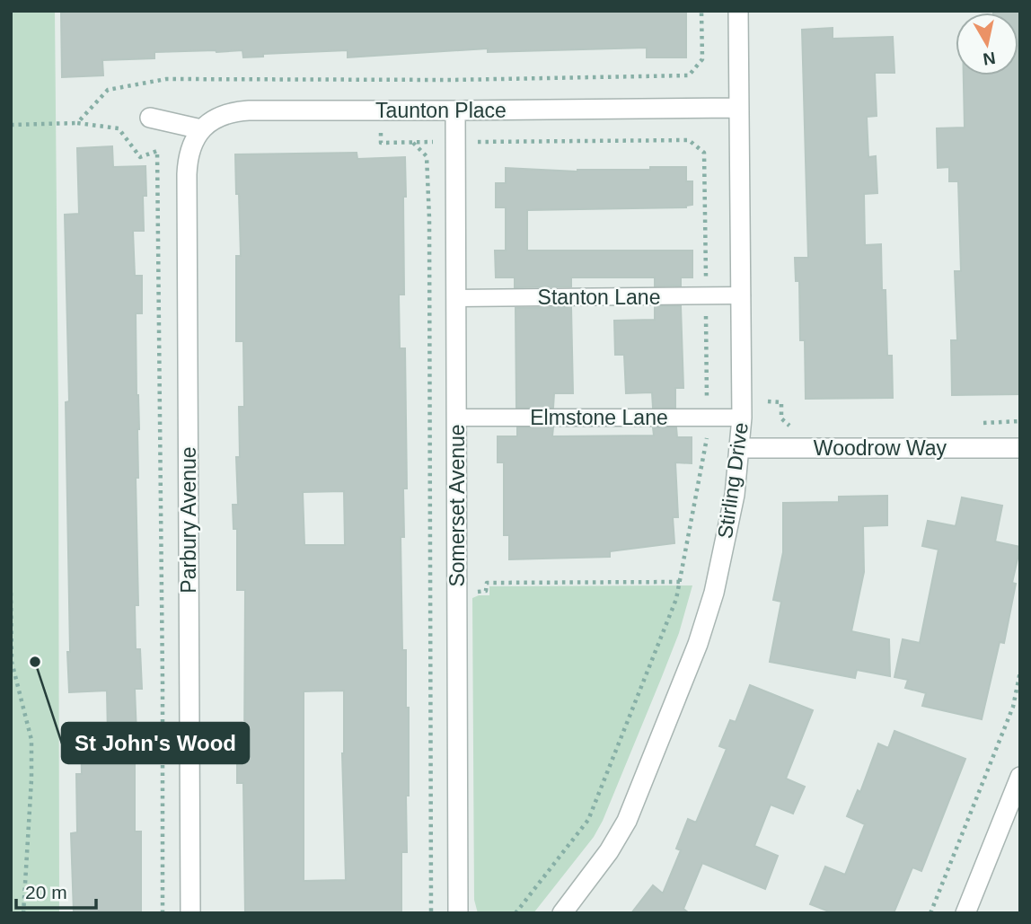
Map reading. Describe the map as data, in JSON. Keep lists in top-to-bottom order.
{
  "streets": {
    "street": [
      "Taunton Place",
      "Woodrow Way",
      "Stirling Drive",
      "Somerset Avenue",
      "Parbury Avenue"
    ],
    "lane": ["Stanton Lane", "Elmstone Lane"]
  },
  "crossings": [
    ["Taunton Place", "Stirling Drive"],
    ["Taunton Place", "Somerset Avenue"],
    ["Taunton Place", "Parbury Avenue"],
    ["Stanton Lane", "Stirling Drive"],
    ["Stanton Lane", "Somerset Avenue"],
    ["Elmstone Lane", "Stirling Drive"],
    ["Elmstone Lane", "Somerset Avenue"],
    ["Woodrow Way", "Stirling Drive"]
  ],
  "places": ["St John's Wood"],
  "scale_bar": "20 m",
  "north": "bottom"
}
